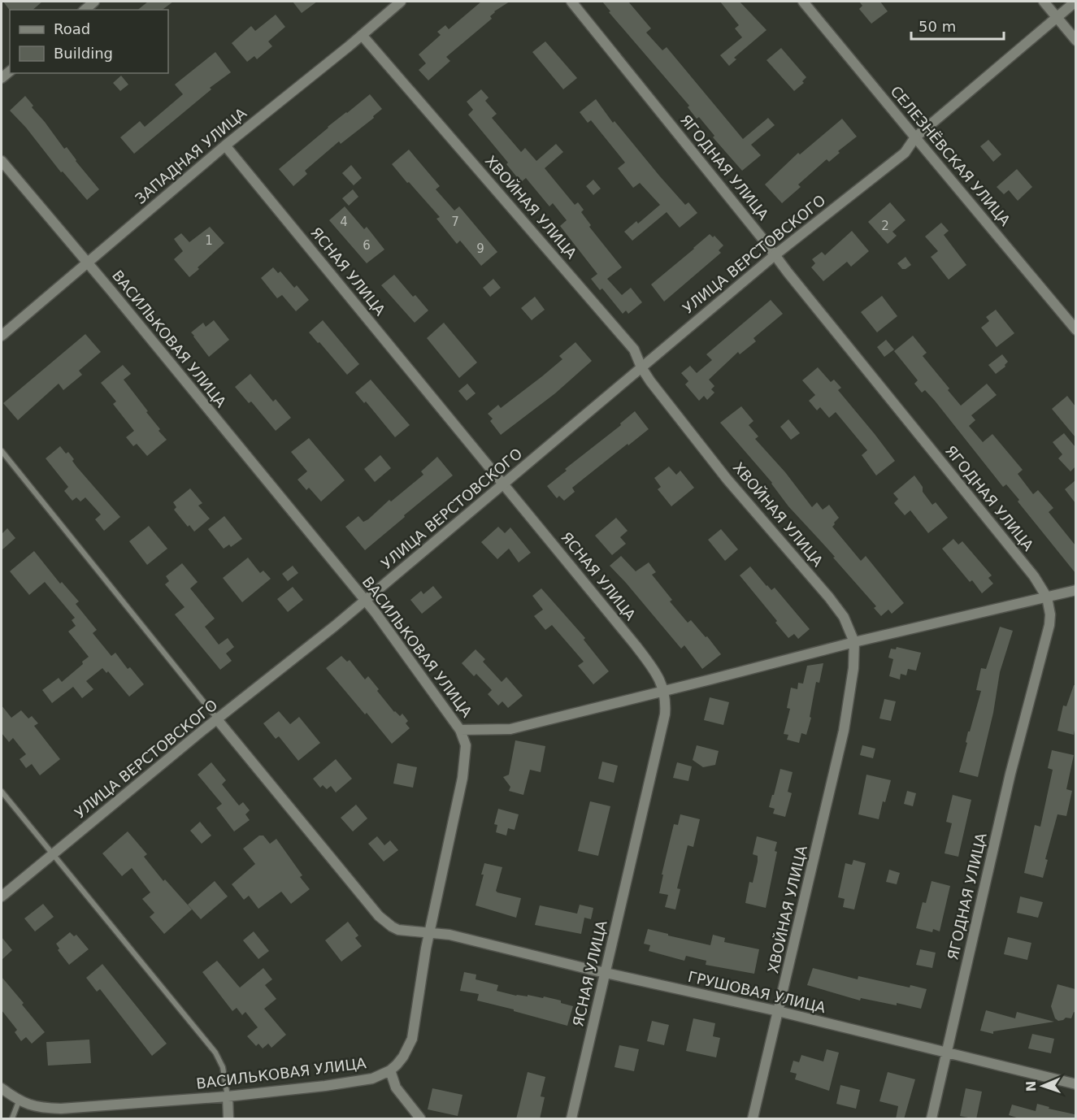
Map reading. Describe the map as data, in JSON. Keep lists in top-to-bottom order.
{
  "streets": {
    "street": [
      "ЗАПАДНАЯ УЛИЦА",
      "СЕЛЕЗНЁВСКАЯ УЛИЦА",
      "ЯГОДНАЯ УЛИЦА",
      "ХВОЙНАЯ УЛИЦА",
      "УЛИЦА ВЕРСТОВСКОГО",
      "ЯСНАЯ УЛИЦА",
      "ВАСИЛЬКОВАЯ УЛИЦА",
      "ГРУШОВАЯ УЛИЦА"
    ]
  },
  "crossings": [
    ["ЗАПАДНАЯ УЛИЦА", "ХВОЙНАЯ УЛИЦА"],
    ["ЗАПАДНАЯ УЛИЦА", "ЯСНАЯ УЛИЦА"],
    ["ЗАПАДНАЯ УЛИЦА", "ВАСИЛЬКОВАЯ УЛИЦА"],
    ["СЕЛЕЗНЁВСКАЯ УЛИЦА", "УЛИЦА ВЕРСТОВСКОГО"],
    ["ЯГОДНАЯ УЛИЦА", "УЛИЦА ВЕРСТОВСКОГО"],
    ["ЯГОДНАЯ УЛИЦА", "ГРУШОВАЯ УЛИЦА"],
    ["ХВОЙНАЯ УЛИЦА", "УЛИЦА ВЕРСТОВСКОГО"],
    ["ХВОЙНАЯ УЛИЦА", "ГРУШОВАЯ УЛИЦА"],
    ["УЛИЦА ВЕРСТОВСКОГО", "ЯСНАЯ УЛИЦА"],
    ["УЛИЦА ВЕРСТОВСКОГО", "ВАСИЛЬКОВАЯ УЛИЦА"],
    ["УЛИЦА ВЕРСТОВСКОГО", "ГРУШОВАЯ УЛИЦА"],
    ["ЯСНАЯ УЛИЦА", "ГРУШОВАЯ УЛИЦА"],
    ["ВАСИЛЬКОВАЯ УЛИЦА", "ГРУШОВАЯ УЛИЦА"]
  ],
  "house_numbers": [
    "4",
    "7",
    "2",
    "1",
    "6",
    "9"
  ],
  "legend": ["Road", "Building"],
  "scale_bar": "50 m",
  "north": "left"
}
